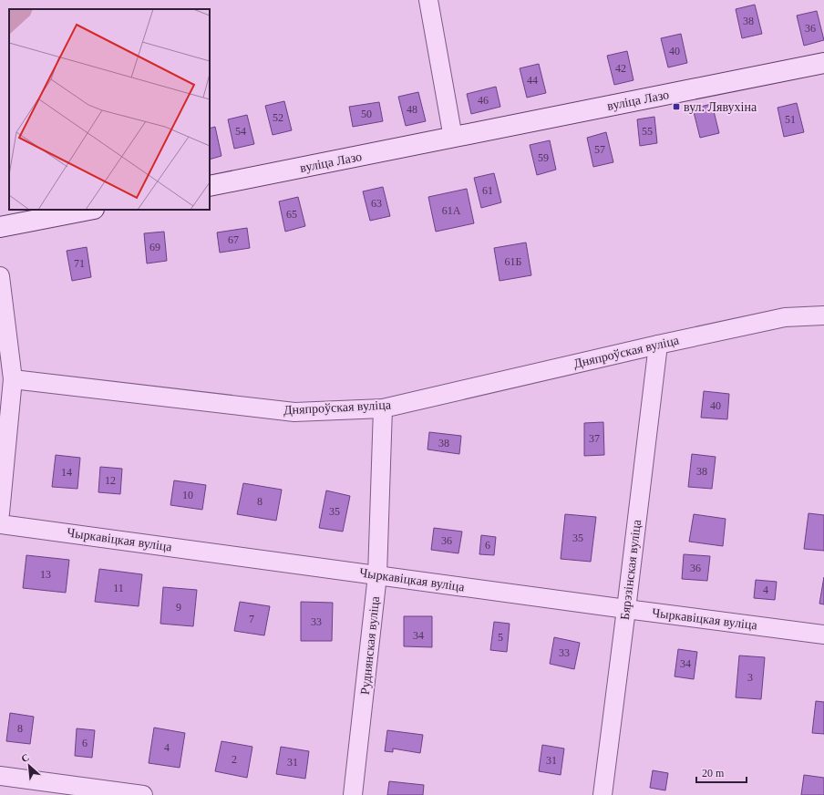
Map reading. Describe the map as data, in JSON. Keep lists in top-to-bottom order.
{
  "streets": {
    "main road": ["вуліца Лазо"],
    "street": [
      "Дняпроўская вуліца",
      "Чыркавіцкая вуліца",
      "Бярэзінская вуліца",
      "Руднянская вуліца"
    ]
  },
  "crossings": [
    ["Дняпроўская вуліца", "Бярэзінская вуліца"],
    ["Дняпроўская вуліца", "Руднянская вуліца"],
    ["Чыркавіцкая вуліца", "Бярэзінская вуліца"],
    ["Чыркавіцкая вуліца", "Руднянская вуліца"]
  ],
  "places": {
    "transit": ["вул. Лявухіна"]
  },
  "house_numbers": [
    "38",
    "36",
    "40",
    "42",
    "44",
    "46",
    "48",
    "50",
    "52",
    "51",
    "54",
    "55",
    "57",
    "59",
    "61",
    "63",
    "61А",
    "65",
    "67",
    "69",
    "61Б",
    "71",
    "40",
    "37",
    "38",
    "38",
    "14",
    "12",
    "10",
    "8",
    "35",
    "35",
    "36",
    "6",
    "36",
    "13",
    "11",
    "4",
    "9",
    "7",
    "33",
    "34",
    "5",
    "33",
    "34",
    "3",
    "8",
    "6",
    "4",
    "2",
    "31",
    "31"
  ],
  "scale_bar": "20 m",
  "north": "top left"
}
